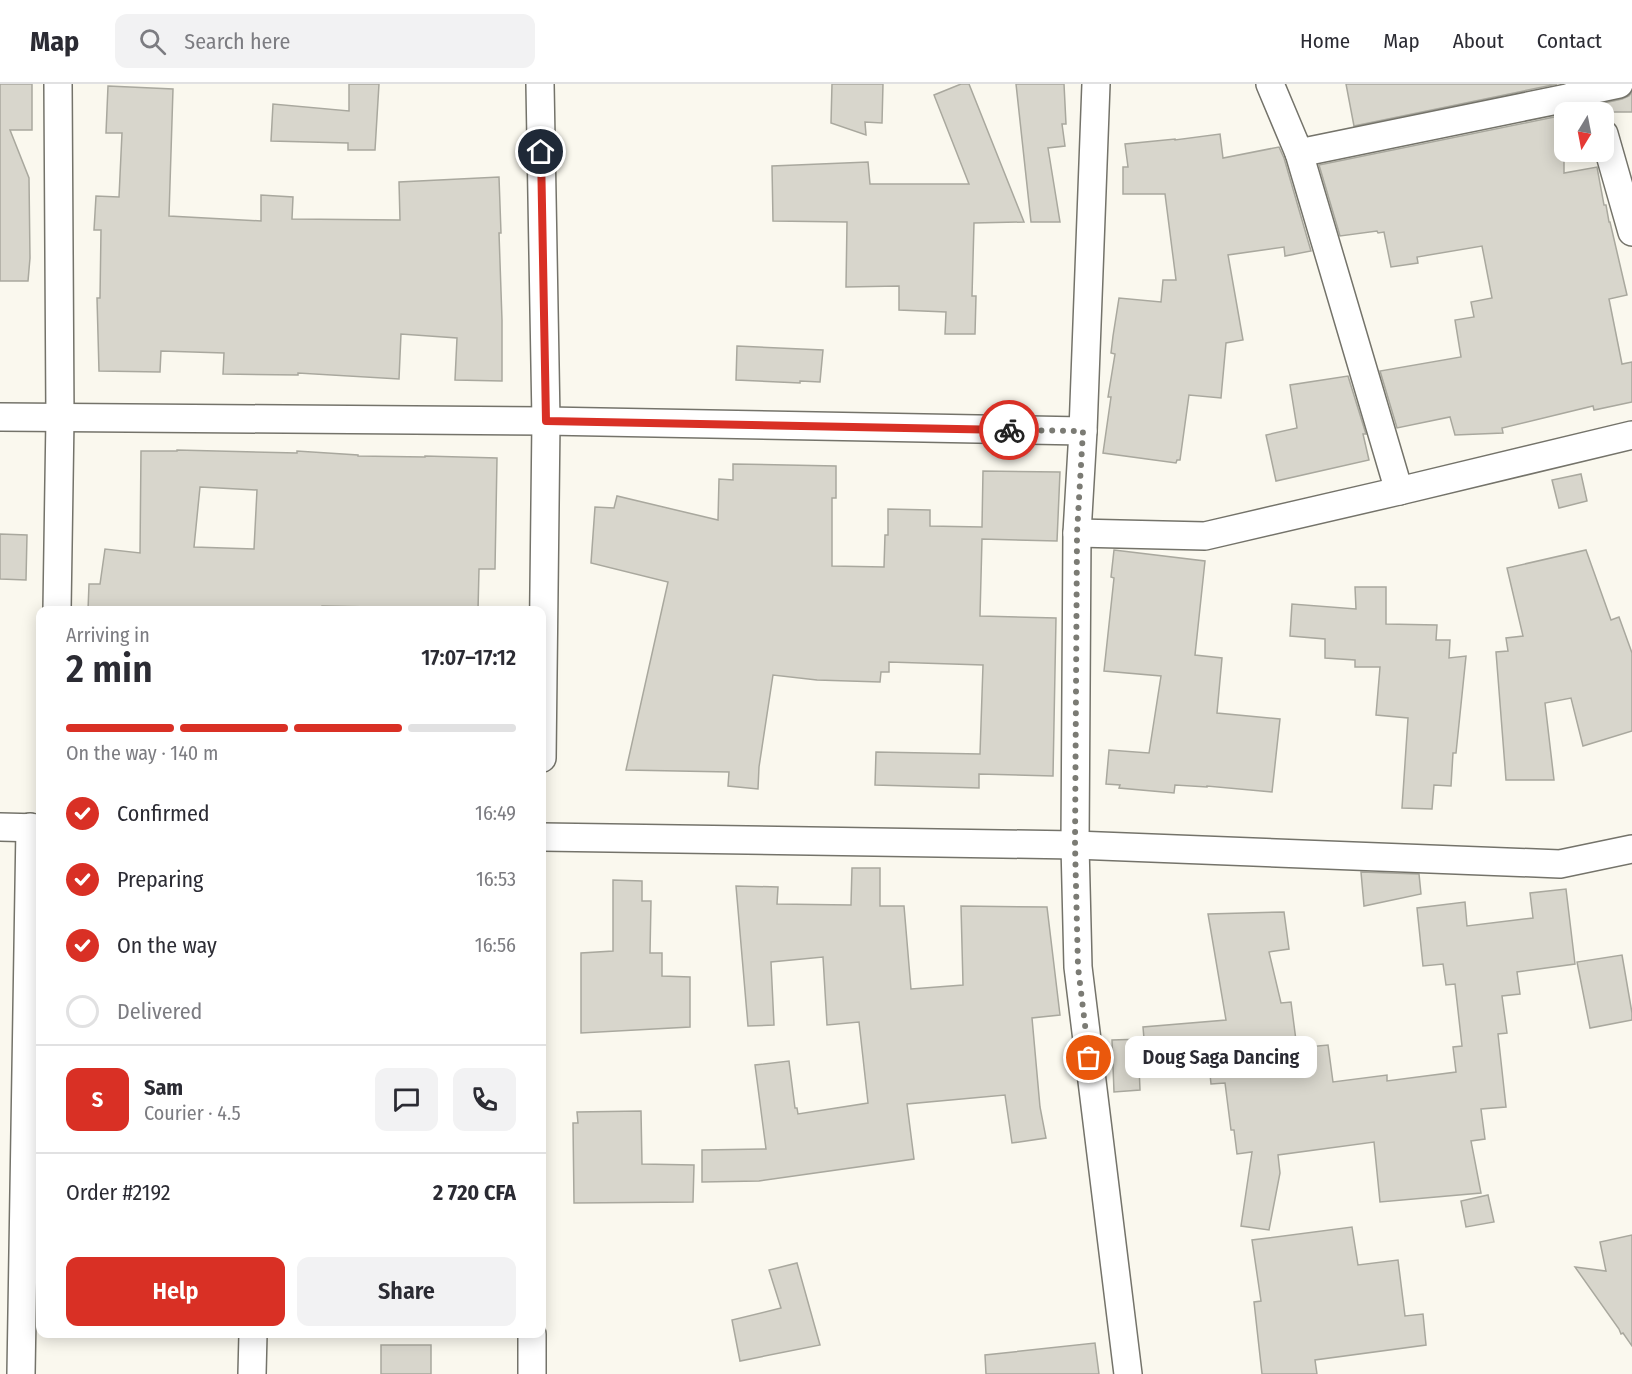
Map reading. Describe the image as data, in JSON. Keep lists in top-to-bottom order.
{
  "places": ["Doug Saga Dancing"],
  "north": "bottom",
  "page": {
    "header": "Map",
    "search": "Search here",
    "nav": [
      "Home",
      "Map",
      "About",
      "Contact"
    ],
    "heading": ["2 min", "Arriving in", "17:07–17:12"],
    "panel": [
      "Sam",
      "Courier · 4.5",
      "Order #2192",
      "2 720 CFA"
    ],
    "bar": "On the way · 140 m",
    "list": [
      ["Confirmed", "16:49"],
      ["Preparing", "16:53"],
      ["On the way", "16:56"],
      "Delivered"
    ],
    "bubble": "Doug Saga Dancing",
    "round": "S",
    "buttons": ["Help", "Share"]
  }
}
